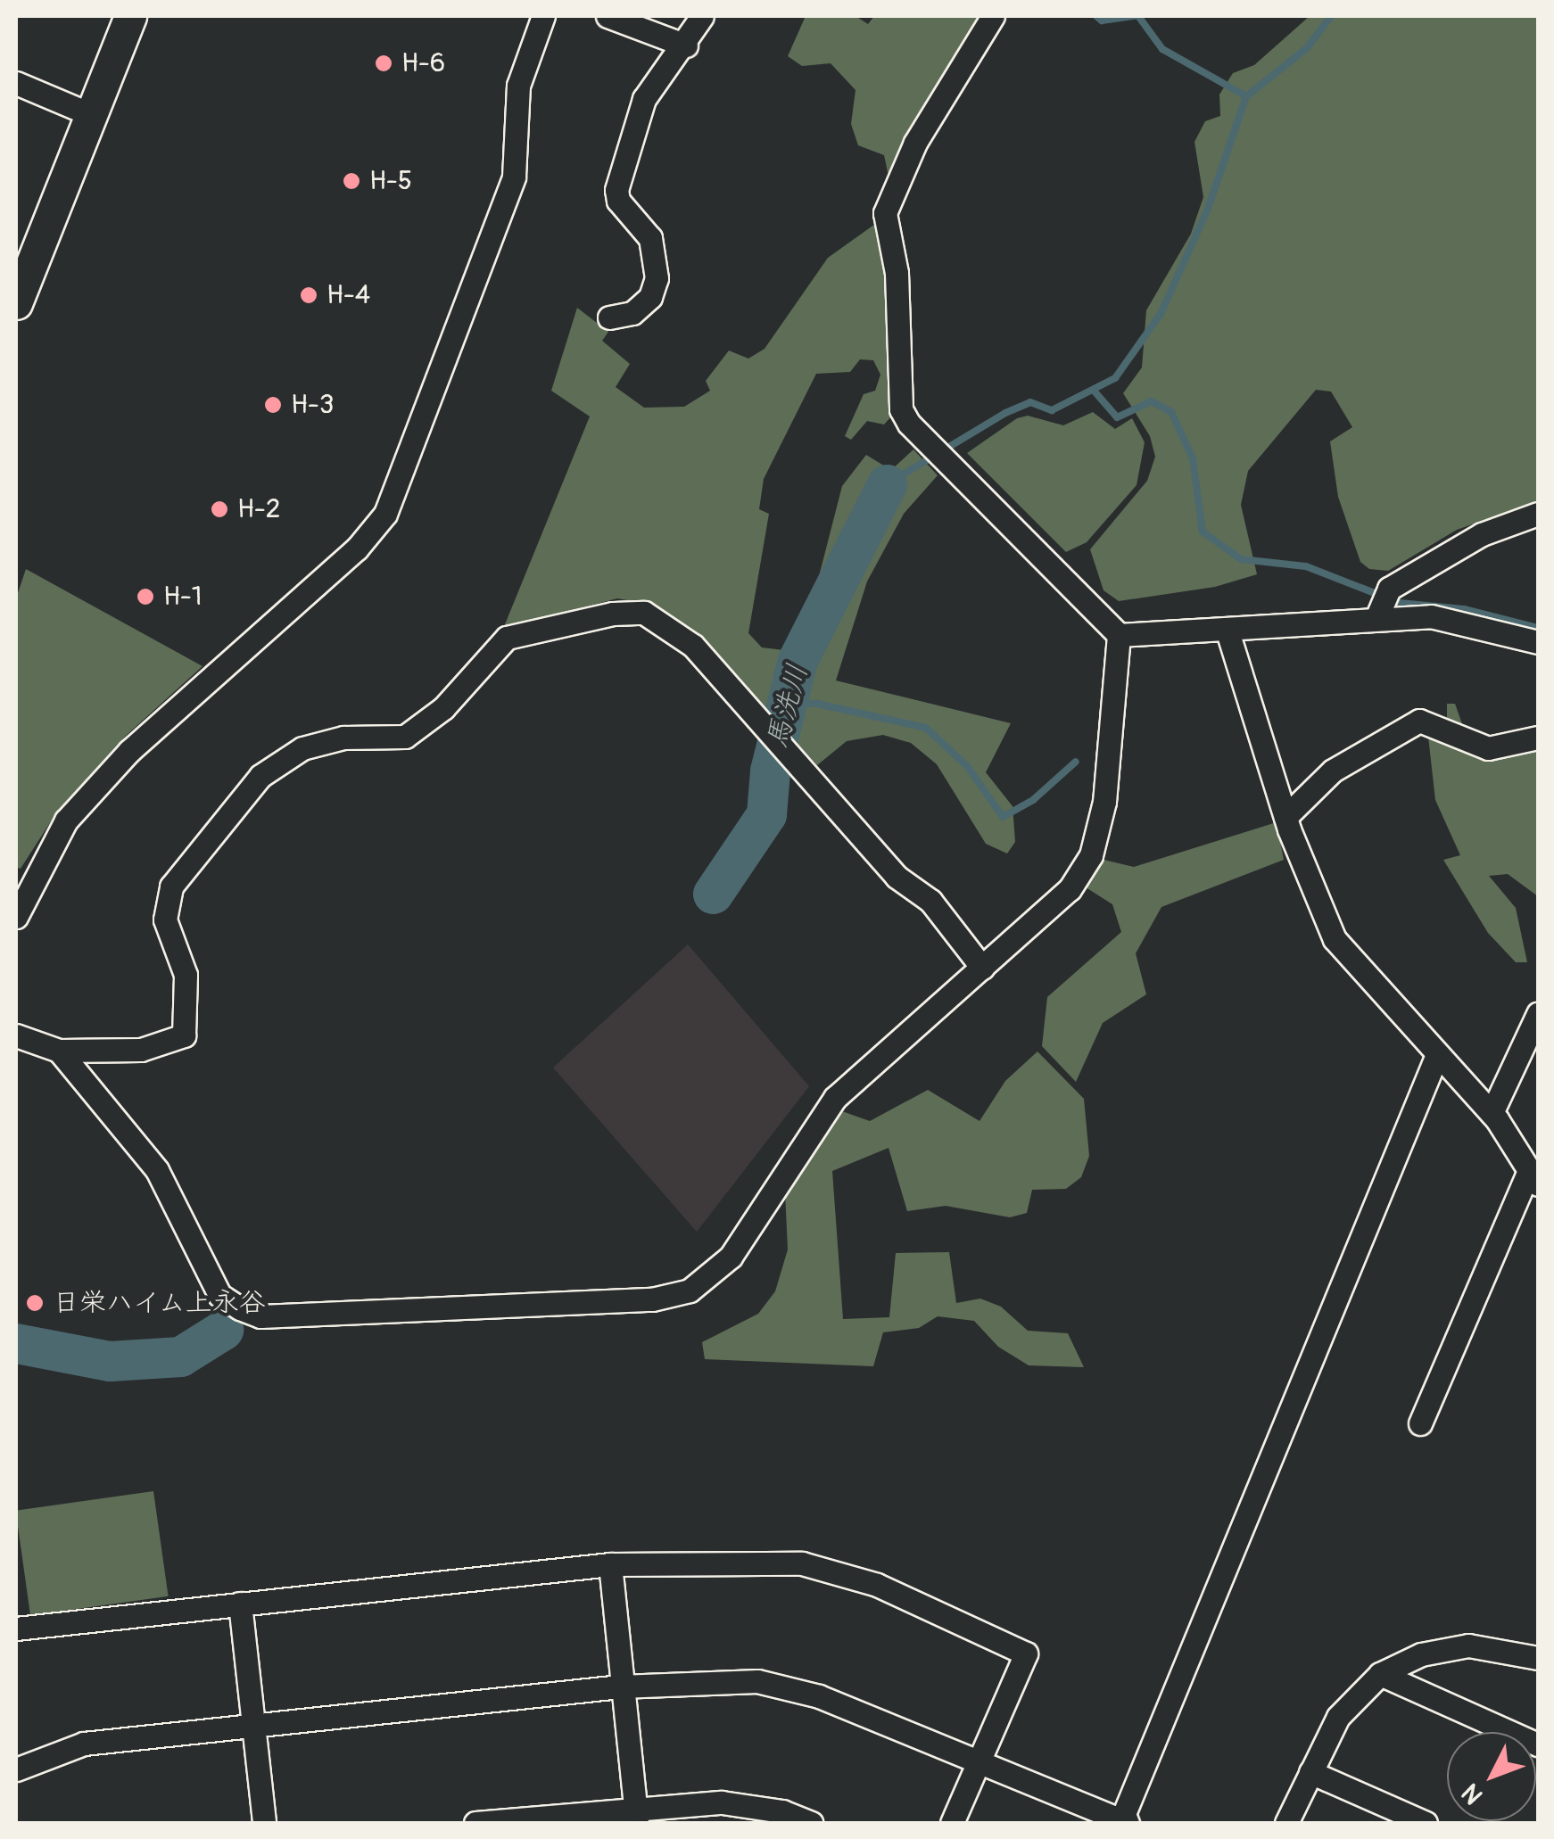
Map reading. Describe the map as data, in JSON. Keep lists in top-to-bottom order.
{
  "water": ["馬洗川"],
  "places": [
    "H-6",
    "H-5",
    "H-4",
    "H-3",
    "H-2",
    "H-1",
    "日栄ハイム上永谷"
  ],
  "north": "bottom left"
}
